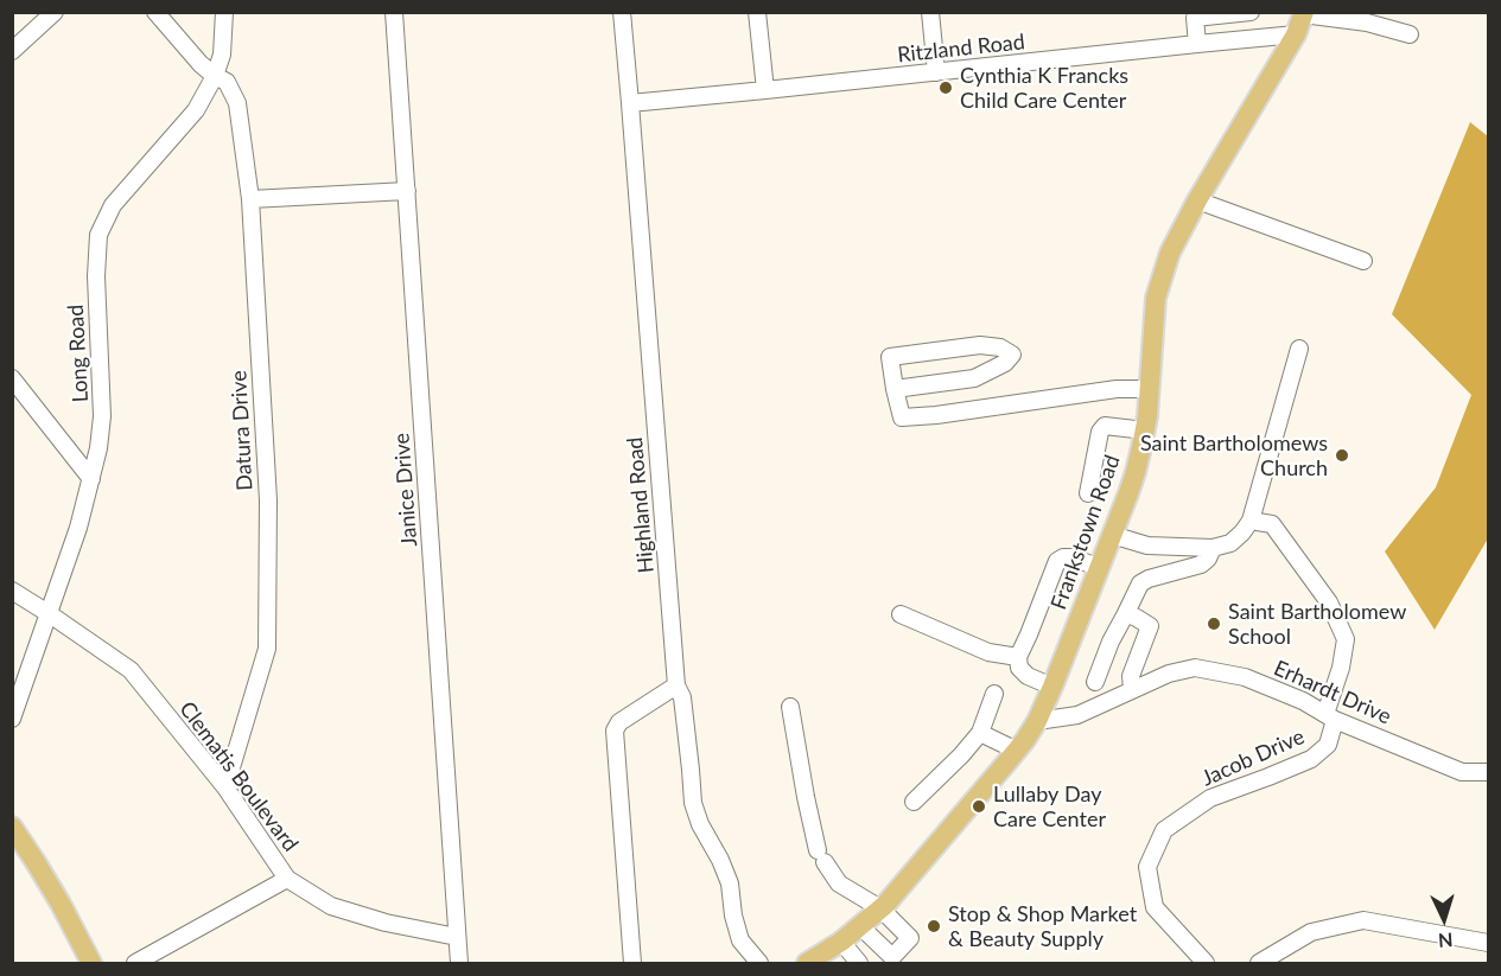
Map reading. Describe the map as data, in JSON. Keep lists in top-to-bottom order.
{
  "streets": {
    "main road": ["Frankstown Road"],
    "street": [
      "Ritzland Road",
      "Long Road",
      "Datura Drive",
      "Janice Drive",
      "Highland Road",
      "Erhardt Drive",
      "Jacob Drive",
      "Clematis Boulevard"
    ]
  },
  "crossings": [
    ["Ritzland Road", "Highland Road"],
    ["Ritzland Road", "Frankstown Road"],
    ["Long Road", "Datura Drive"],
    ["Long Road", "Clematis Boulevard"],
    ["Datura Drive", "Clematis Boulevard"],
    ["Janice Drive", "Clematis Boulevard"],
    ["Frankstown Road", "Erhardt Drive"],
    ["Erhardt Drive", "Jacob Drive"]
  ],
  "places": [
    "Cynthia K Francks Child Care Center",
    "Saint Bartholomews Church",
    "Saint Bartholomew School",
    "Lullaby Day Care Center",
    "Stop & Shop Market & Beauty Supply"
  ],
  "north": "bottom"
}
